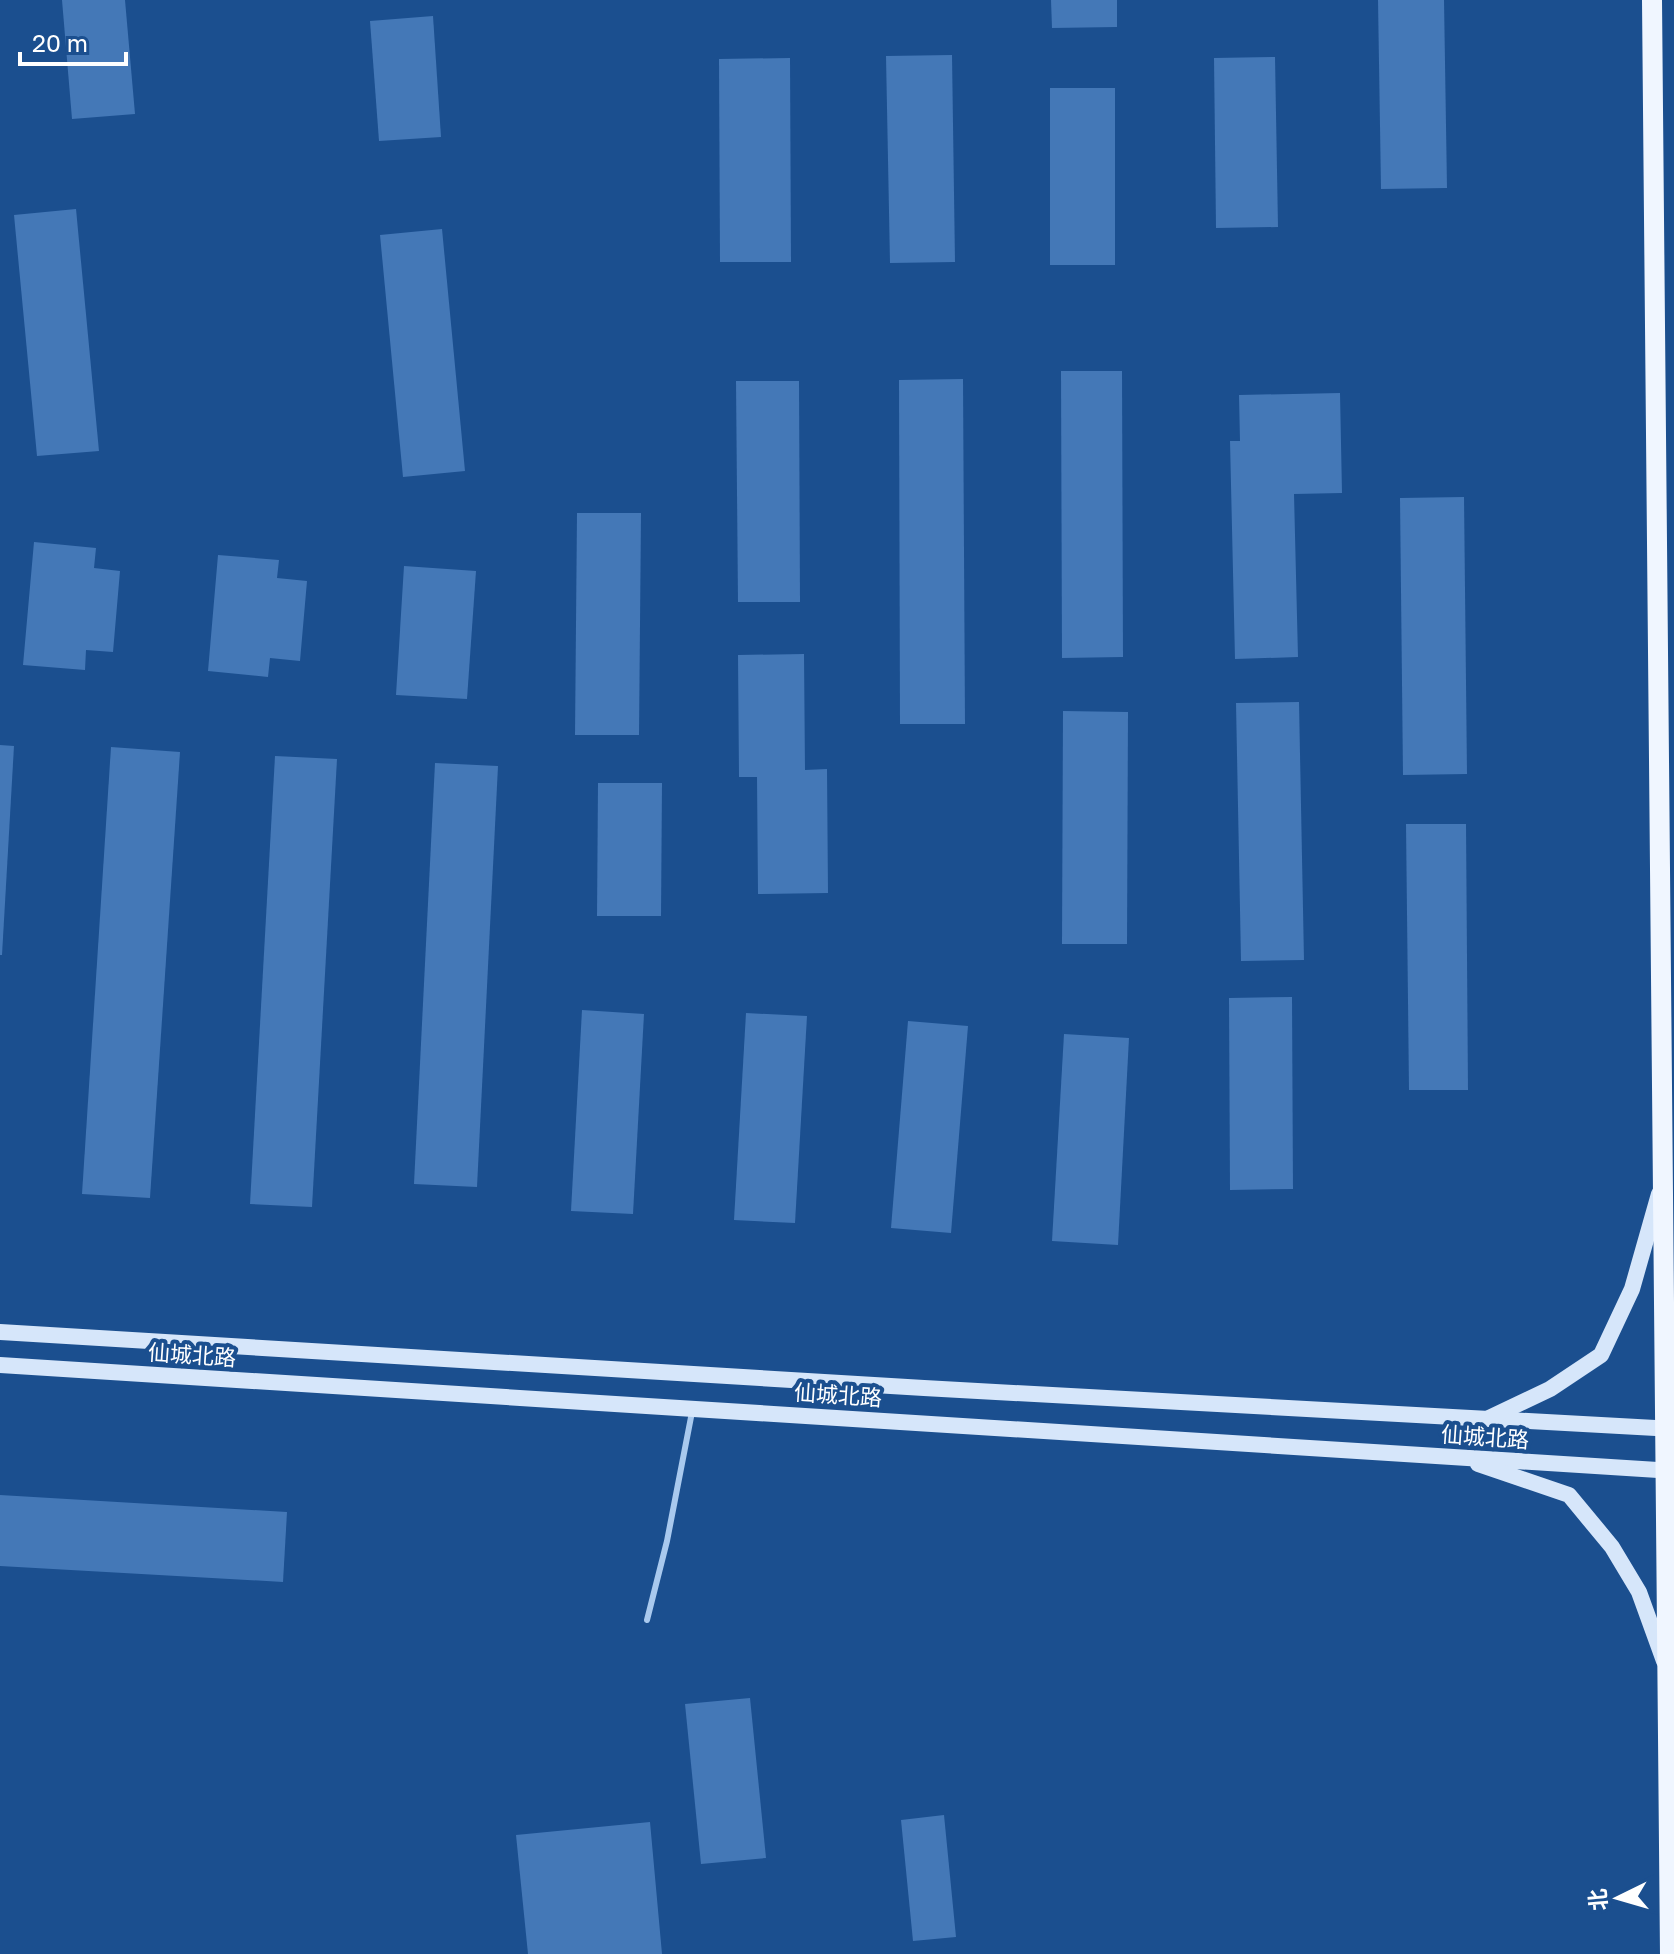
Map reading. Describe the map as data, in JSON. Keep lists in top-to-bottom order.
{
  "streets": {
    "main road": ["仙城北路"]
  },
  "scale_bar": "20 m",
  "north": "left"
}
